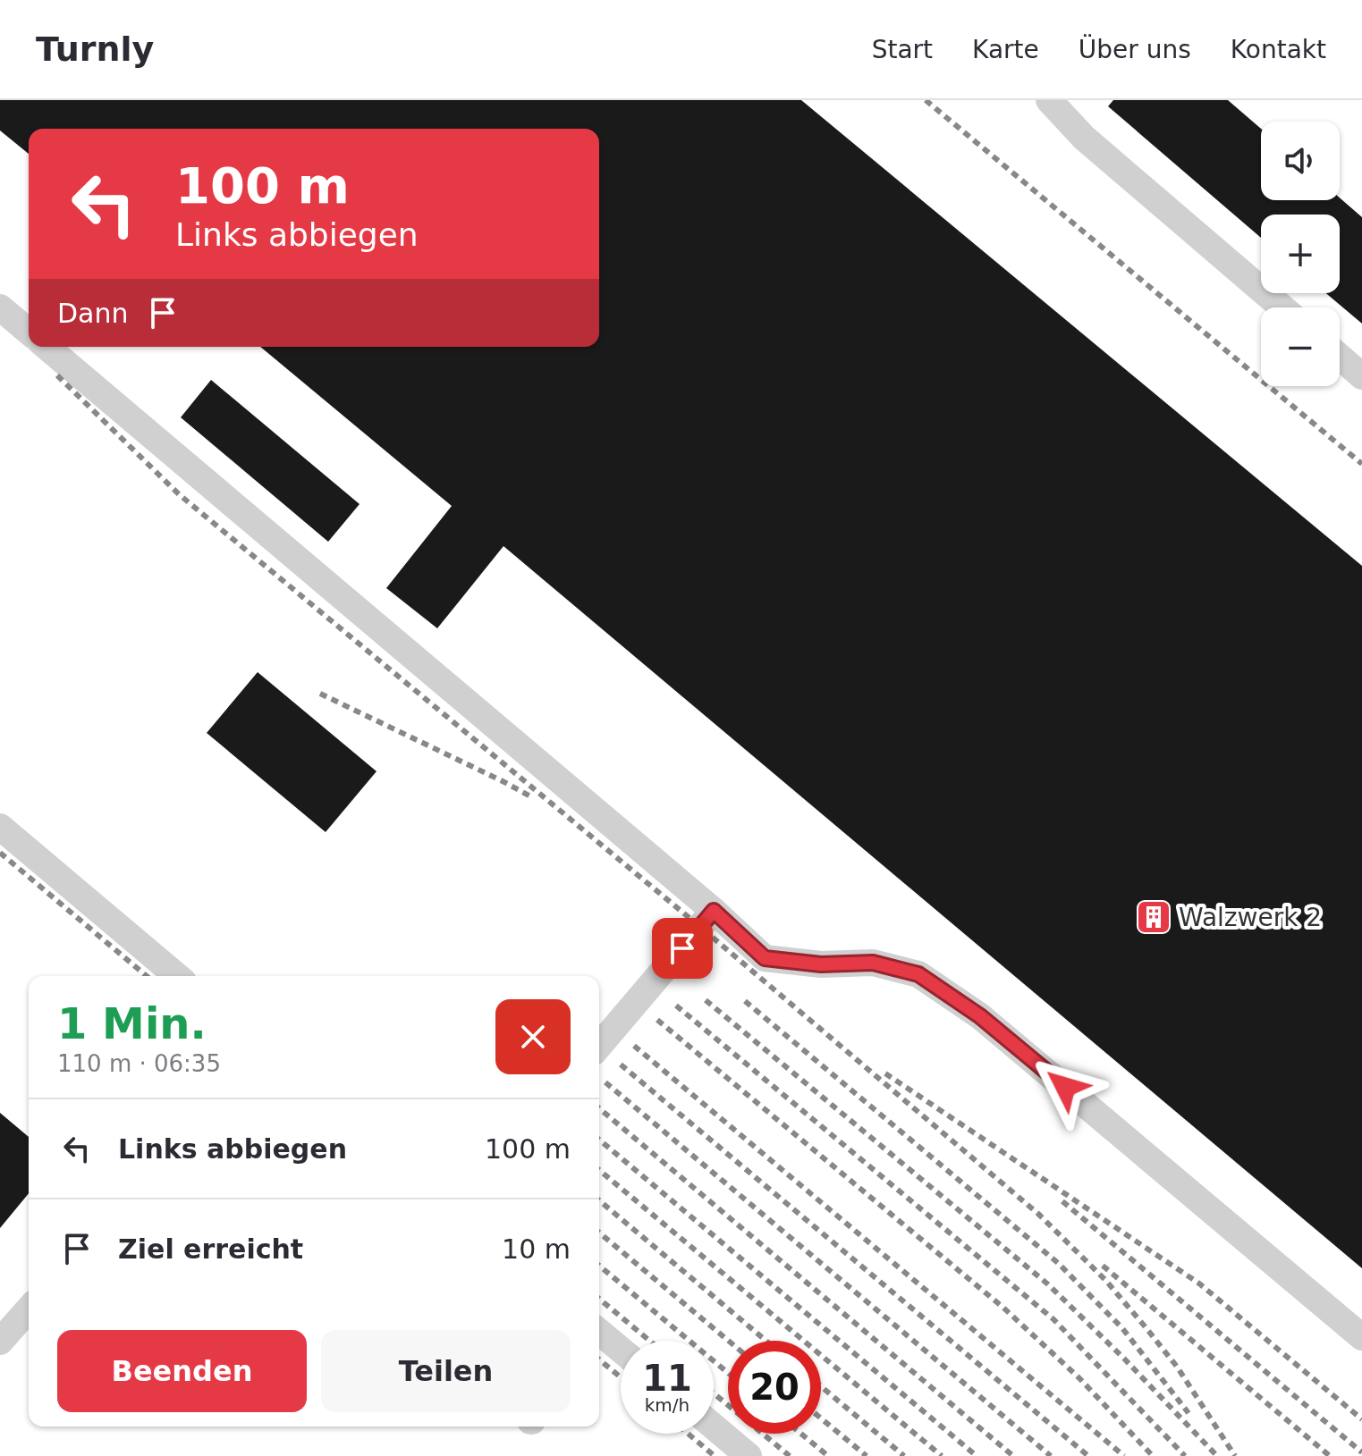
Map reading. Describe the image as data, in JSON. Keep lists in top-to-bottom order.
{
  "places": {
    "building": ["Walzwerk 2"]
  },
  "page": {
    "header": "Turnly",
    "nav": [
      "Start",
      "Karte",
      "Über uns",
      "Kontakt"
    ],
    "map_buttons": ["+", "−"],
    "turn": ["100 m", "Links abbiegen"],
    "then": "Dann",
    "heading": ["1 Min.", "110 m · 06:35"],
    "list": [
      {
        "name": "Links abbiegen",
        "value": "100 m"
      },
      {
        "name": "Ziel erreicht",
        "value": "10 m"
      }
    ],
    "buttons": ["Beenden", "Teilen"],
    "speed": "11 km/h",
    "limit": "20"
  }
}
